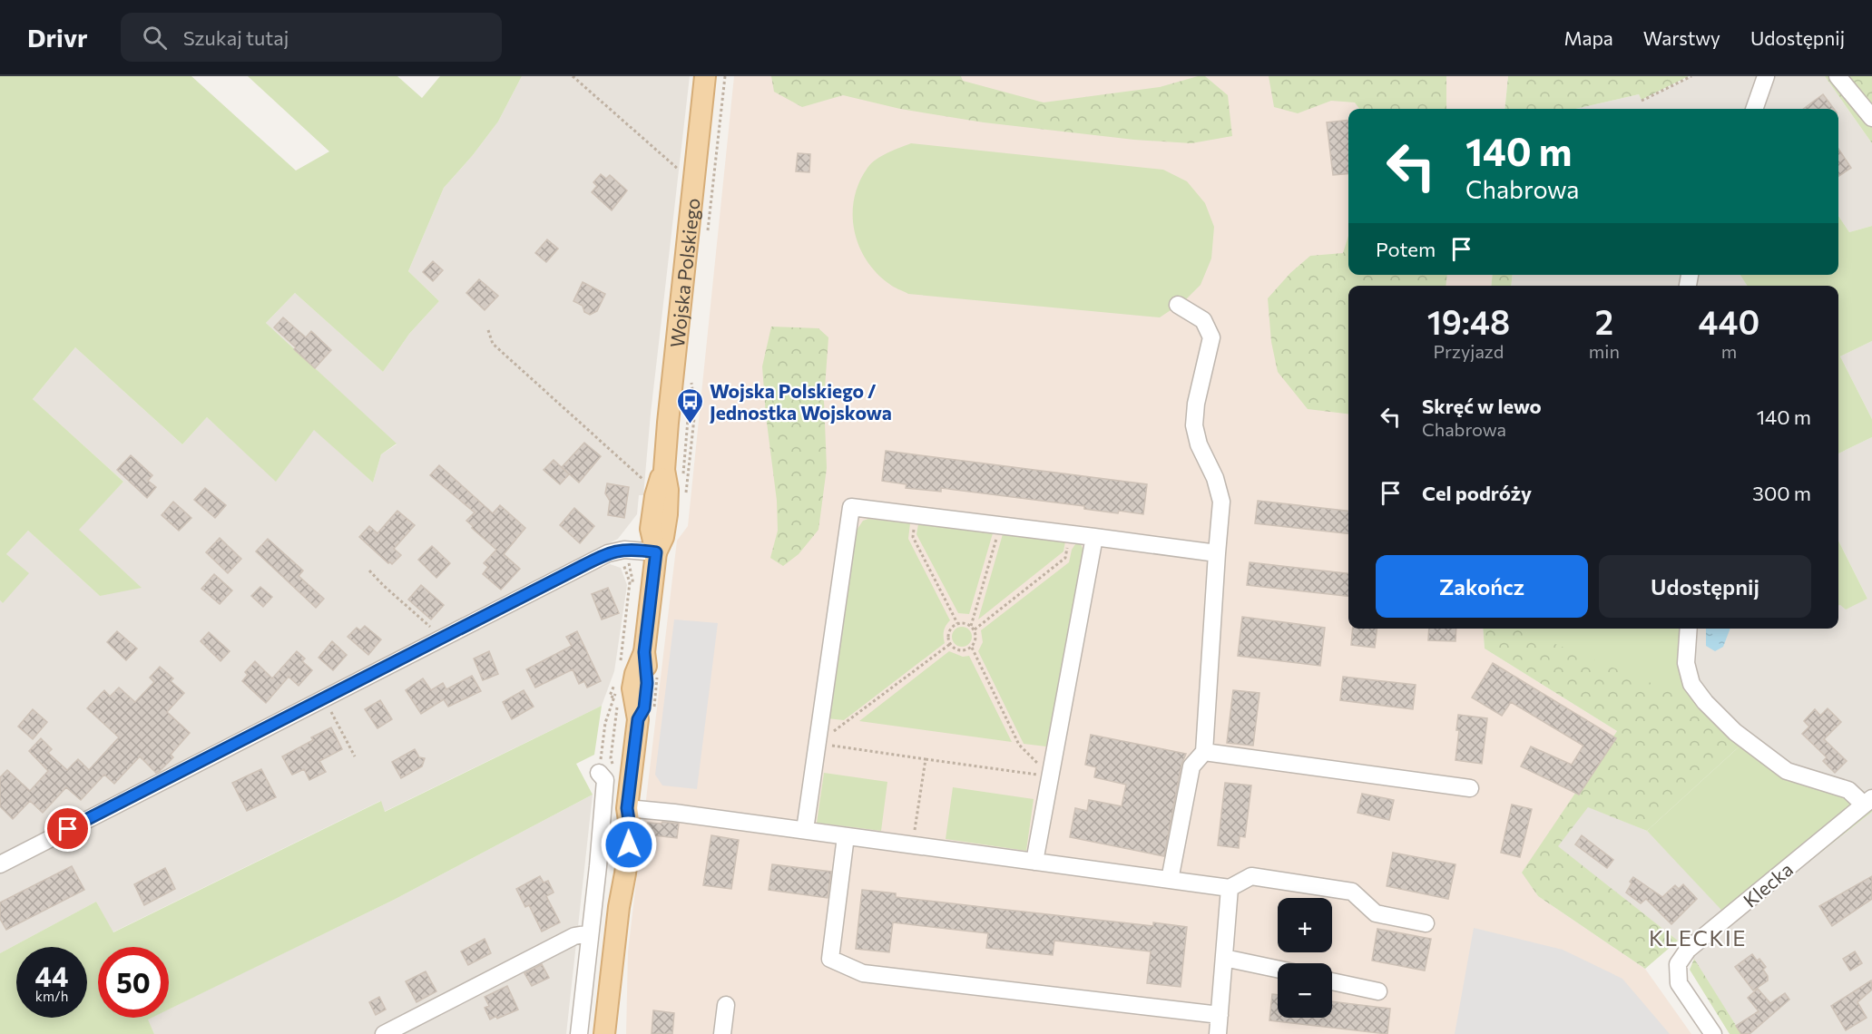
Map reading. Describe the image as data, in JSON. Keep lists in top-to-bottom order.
{
  "streets": {
    "main road": ["Wojska Polskiego"],
    "street": ["Klecka"]
  },
  "districts": ["KLECKIE"],
  "places": {
    "bus stop": ["Wojska Polskiego / Jednostka Wojskowa"]
  },
  "page": {
    "header": "Drivr",
    "search": "Szukaj tutaj",
    "nav": ["Mapa", "Warstwy", "Udostępnij"],
    "turn": ["140 m", "Chabrowa"],
    "then": "Potem",
    "eta": [
      "19:48",
      "Przyjazd",
      "2",
      "min",
      "440",
      "m"
    ],
    "list": [
      {
        "name": "Skręć w lewo",
        "note": "Chabrowa",
        "value": "140 m"
      },
      {
        "name": "Cel podróży",
        "value": "300 m"
      }
    ],
    "buttons": ["Zakończ", "Udostępnij"],
    "map_buttons": ["+", "−"],
    "speed": "44 km/h",
    "limit": "50"
  }
}
